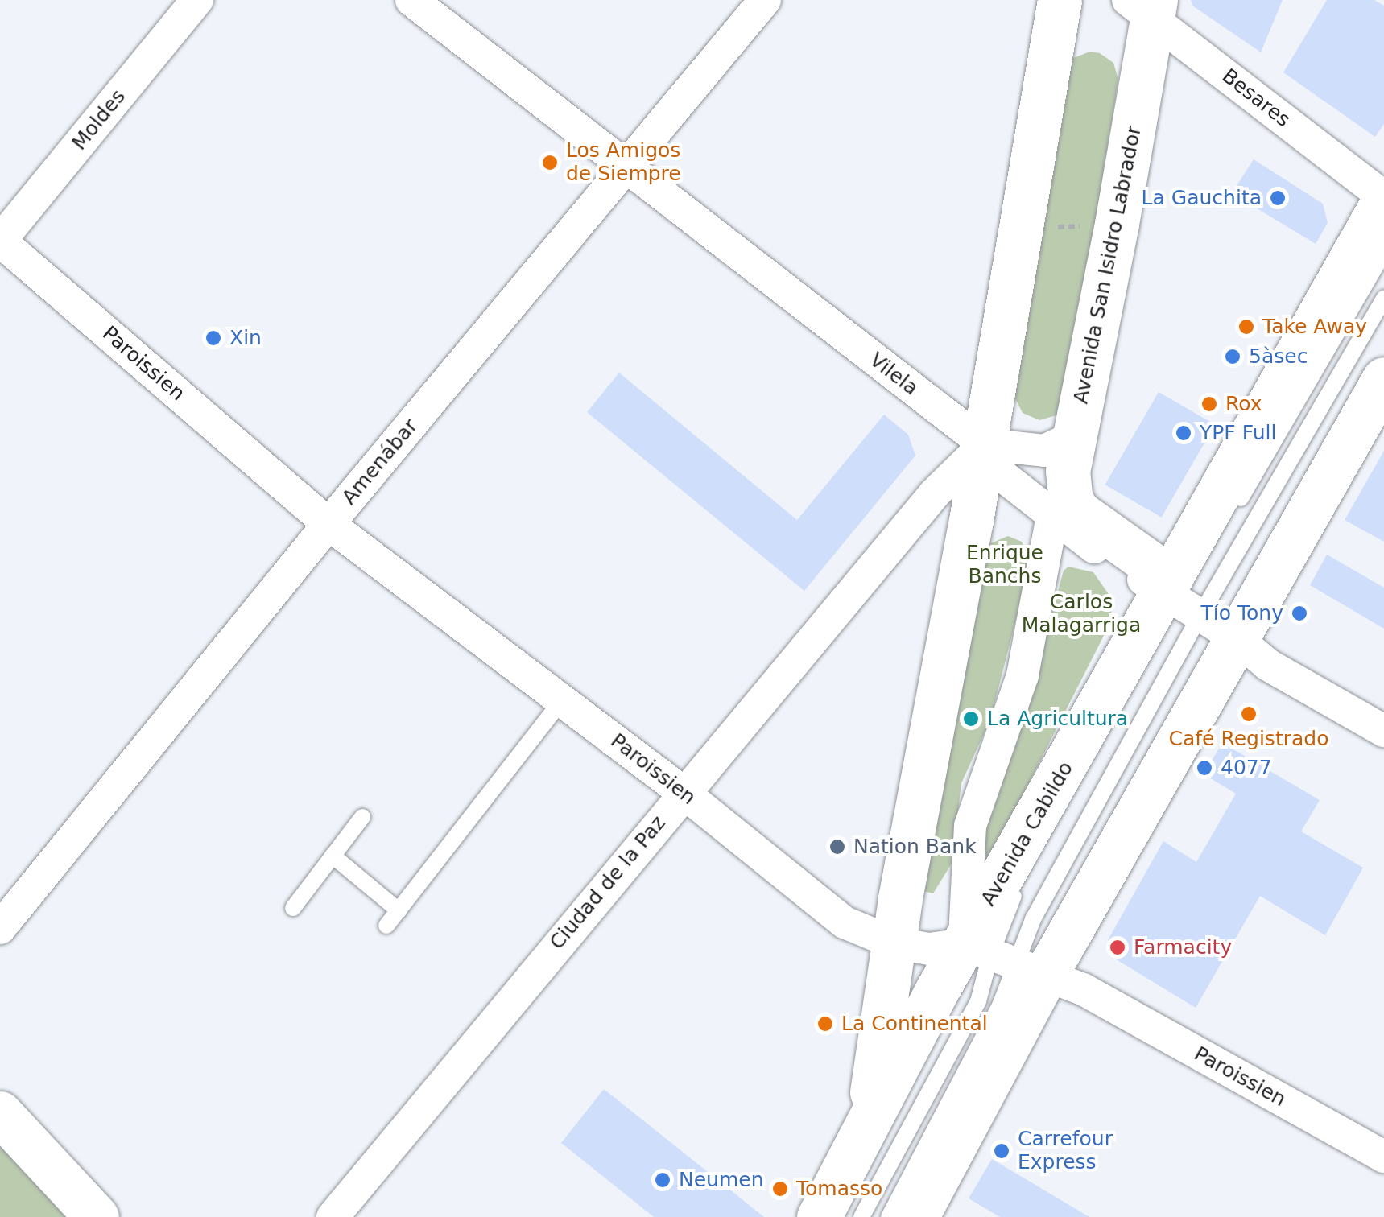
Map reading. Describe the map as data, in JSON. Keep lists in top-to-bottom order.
{
  "streets": {
    "main road": ["Avenida San Isidro Labrador", "Vilela", "Avenida Cabildo"],
    "street": [
      "Besares",
      "Moldes",
      "Paroissien",
      "Amenábar",
      "Ciudad de la Paz"
    ]
  },
  "crossings": [
    ["Besares", "Avenida San Isidro Labrador"],
    ["Besares", "Avenida Cabildo"],
    ["Moldes", "Paroissien"],
    ["Avenida San Isidro Labrador", "Vilela"],
    ["Paroissien", "Amenábar"],
    ["Paroissien", "Avenida Cabildo"],
    ["Paroissien", "Ciudad de la Paz"],
    ["Vilela", "Amenábar"],
    ["Vilela", "Avenida Cabildo"],
    ["Vilela", "Ciudad de la Paz"]
  ],
  "parks": ["Enrique Banchs", "Carlos Malagarriga"],
  "places": [
    "Los Amigos de Siempre",
    "La Gauchita",
    "Take Away",
    "Xin",
    "5àsec",
    "Rox",
    "YPF Full",
    "Tío Tony",
    "Café Registrado",
    "La Agricultura",
    "4077",
    "Nation Bank",
    "Farmacity",
    "La Continental",
    "Carrefour Express",
    "Neumen",
    "Tomasso"
  ]
}
